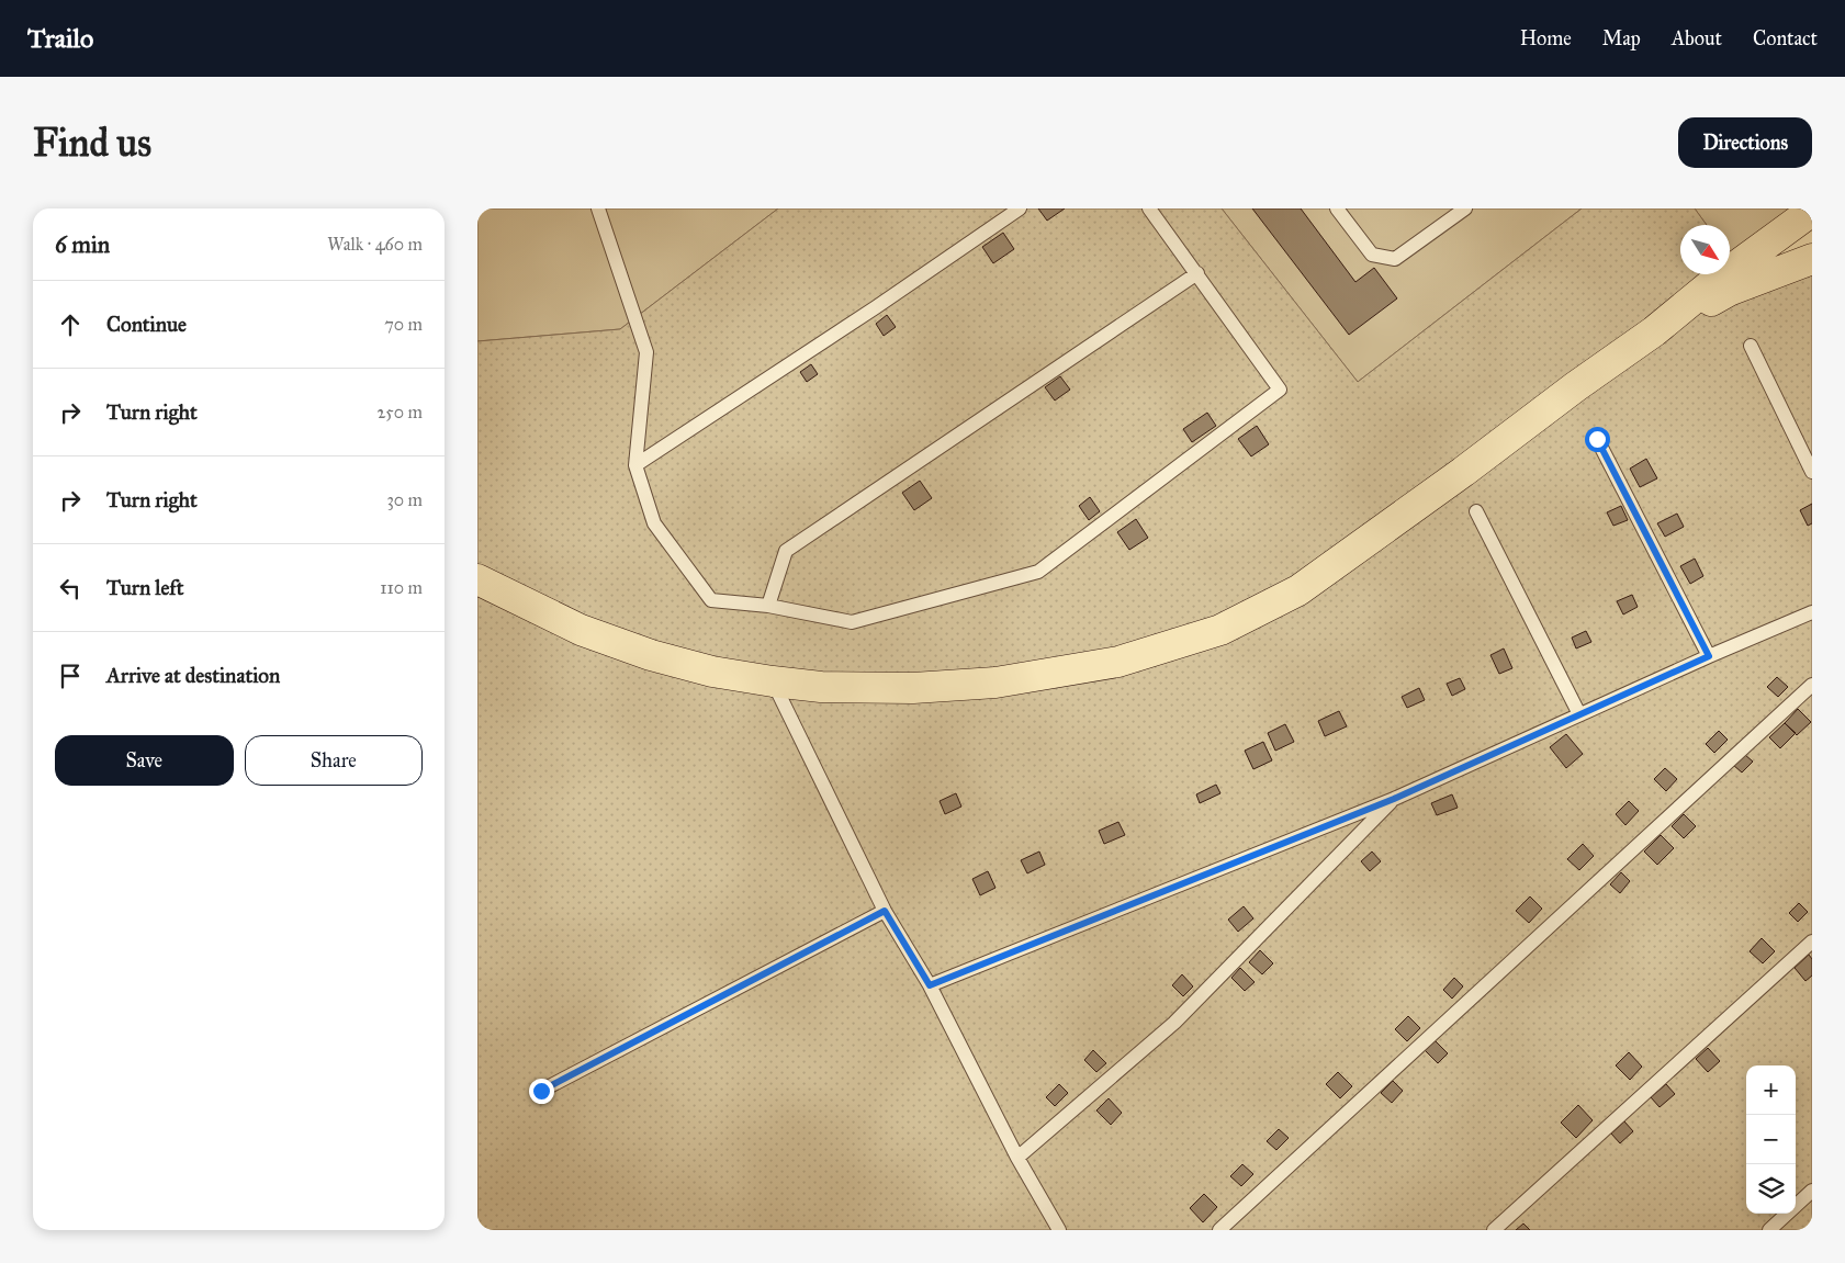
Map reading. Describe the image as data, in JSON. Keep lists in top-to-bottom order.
{
  "north": "bottom right",
  "page": {
    "header": "Trailo",
    "nav": [
      "Home",
      "Map",
      "About",
      "Contact"
    ],
    "buttons": [
      "Directions",
      ["Save", "Share"]
    ],
    "title": "Find us",
    "heading": ["6 min", "Walk · 460 m"],
    "list": [
      ["Continue", "70 m"],
      ["Turn right", "250 m"],
      ["Turn right", "30 m"],
      ["Turn left", "110 m"],
      "Arrive at destination"
    ],
    "map_buttons": ["+", "−"]
  }
}
